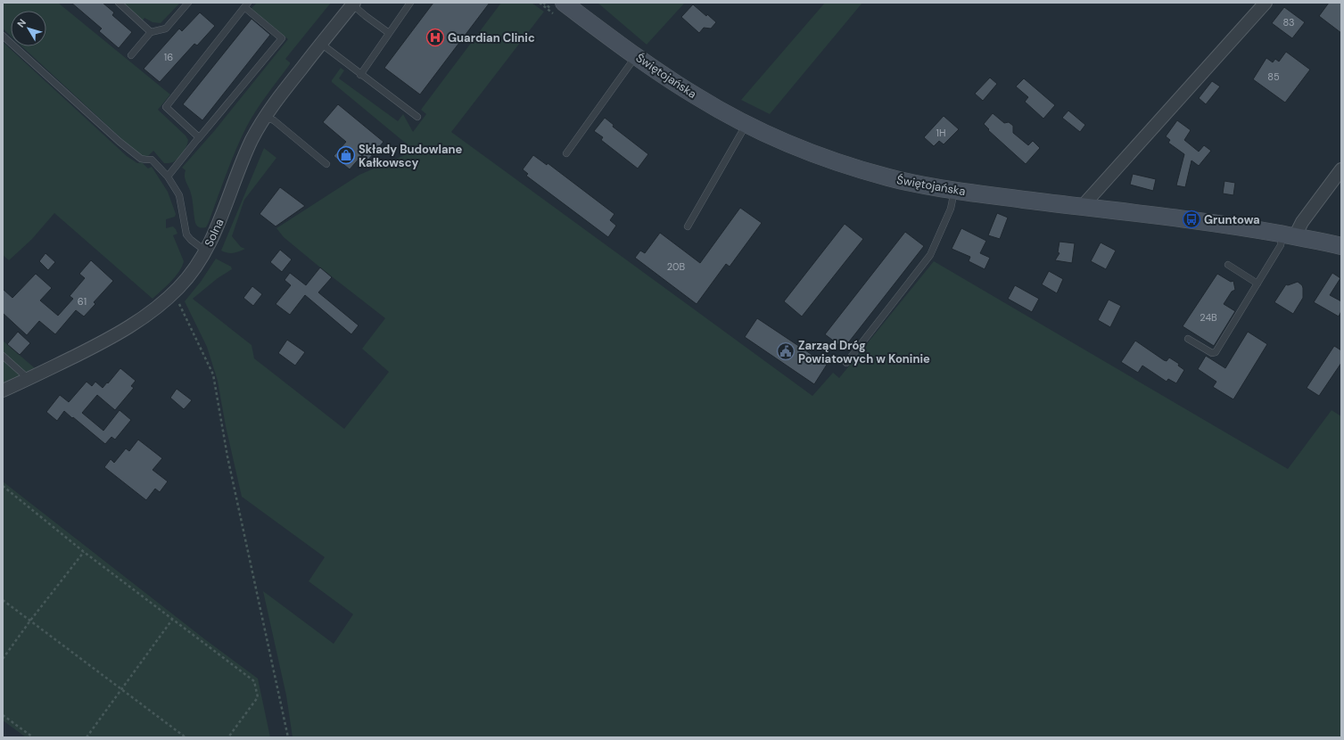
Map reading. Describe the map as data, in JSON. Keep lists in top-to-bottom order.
{
  "streets": {
    "street": ["Świętojańska", "Solna"]
  },
  "places": {
    "hospital": ["Guardian Clinic"],
    "shop": ["Składy Budowlane Kałkowscy"],
    "bus stop": ["Gruntowa"],
    "public building": ["Zarząd Dróg Powiatowych w Koninie"]
  },
  "house_numbers": [
    "83",
    "16",
    "85",
    "1H",
    "20B",
    "61",
    "24B"
  ],
  "north": "top left"
}
